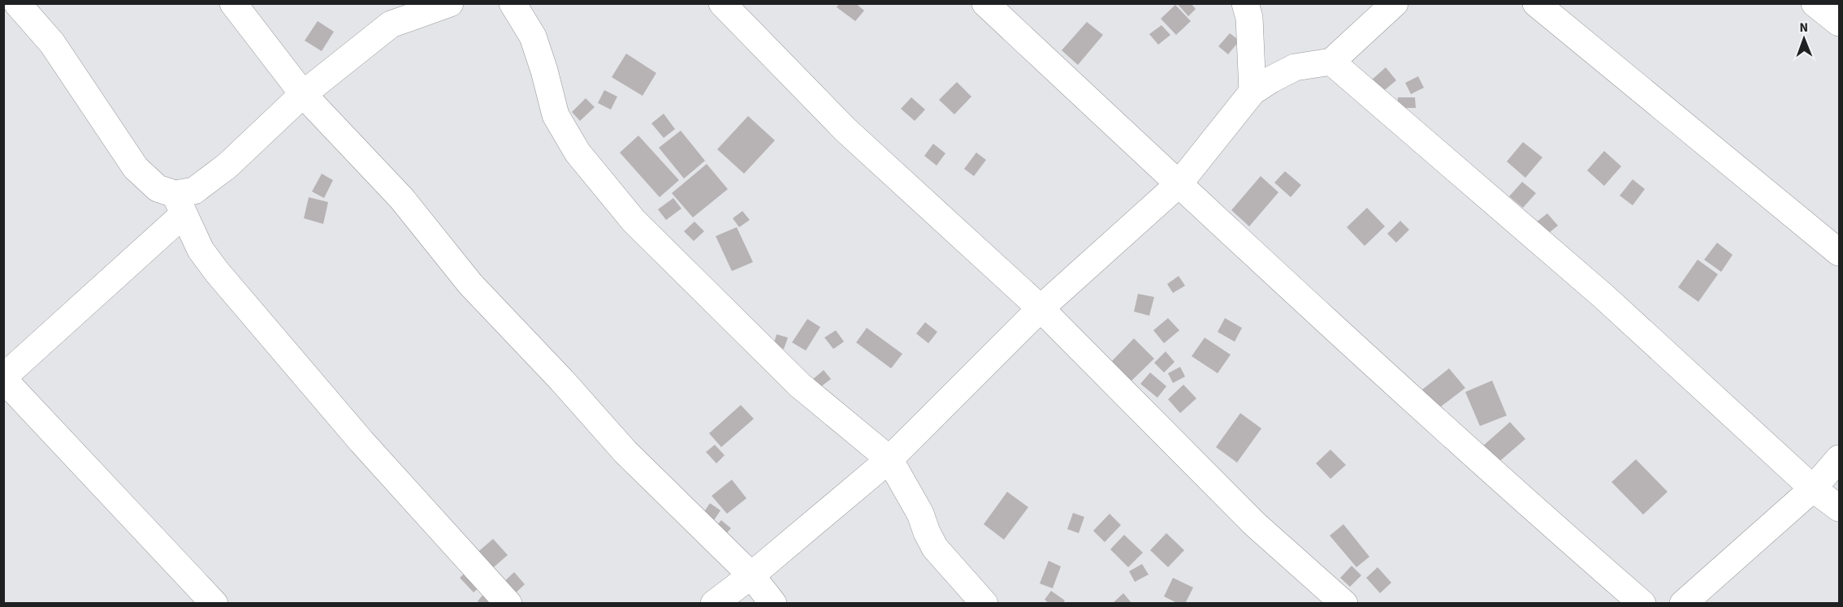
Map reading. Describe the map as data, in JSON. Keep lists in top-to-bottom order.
{
  "north": "top"
}
